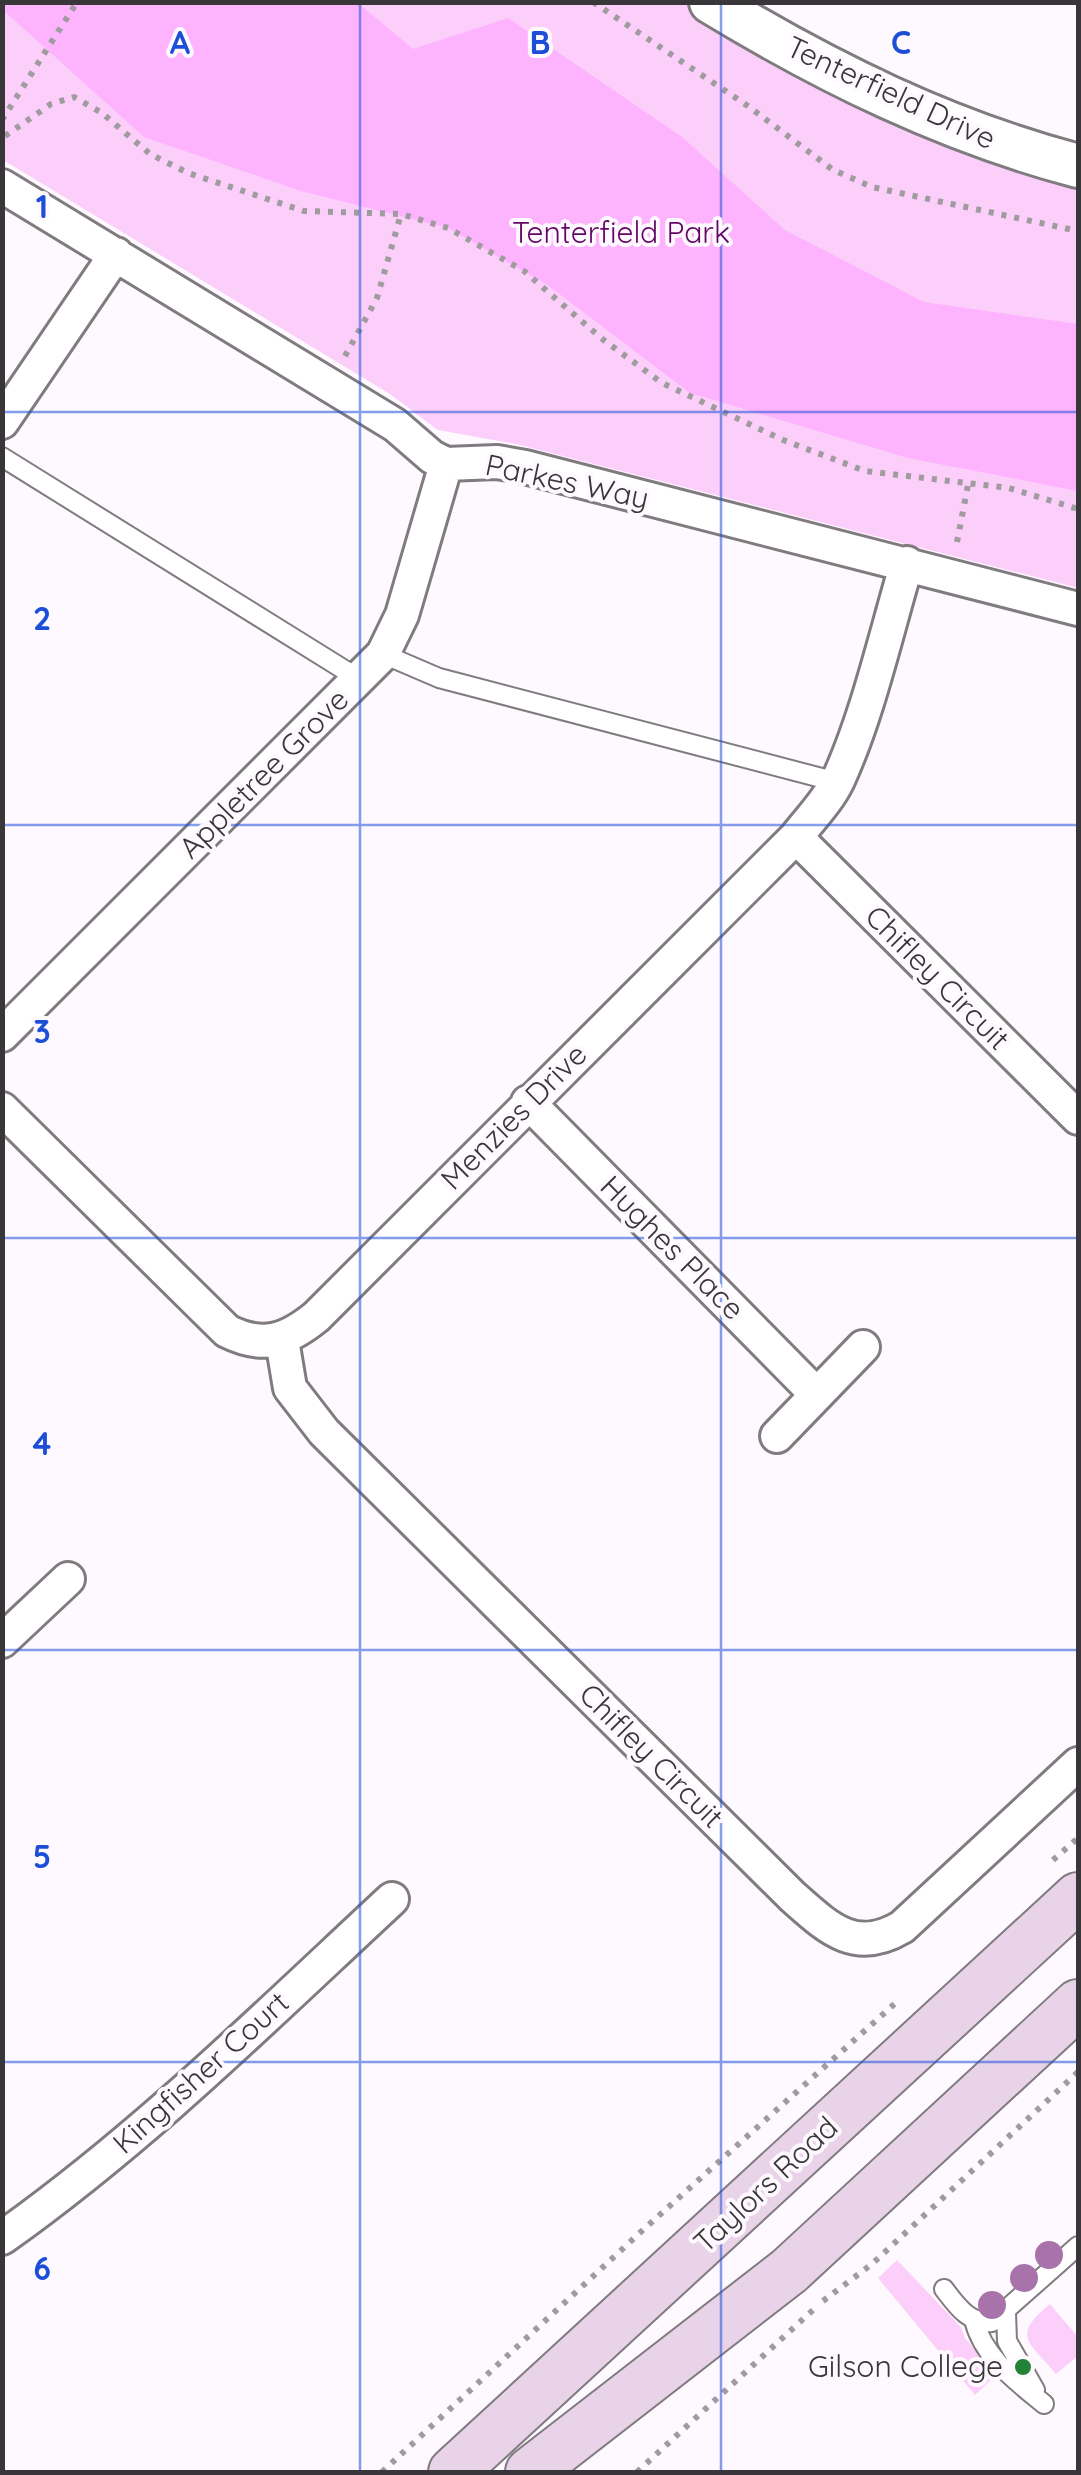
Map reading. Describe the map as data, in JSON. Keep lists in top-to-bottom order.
{
  "streets": {
    "main road": ["Taylors Road"],
    "street": [
      "Tenterfield Drive",
      "Parkes Way",
      "Appletree Grove",
      "Chifley Circuit",
      "Menzies Drive",
      "Hughes Place",
      "Kingfisher Court"
    ]
  },
  "crossings": [
    ["Parkes Way", "Appletree Grove"],
    ["Parkes Way", "Menzies Drive"],
    ["Chifley Circuit", "Menzies Drive"],
    ["Menzies Drive", "Hughes Place"]
  ],
  "parks": ["Tenterfield Park"],
  "places": ["Gilson College"],
  "grid": {
    "columns": ["A", "B", "C"],
    "rows": [
      "1",
      "2",
      "3",
      "4",
      "5",
      "6"
    ]
  }
}
